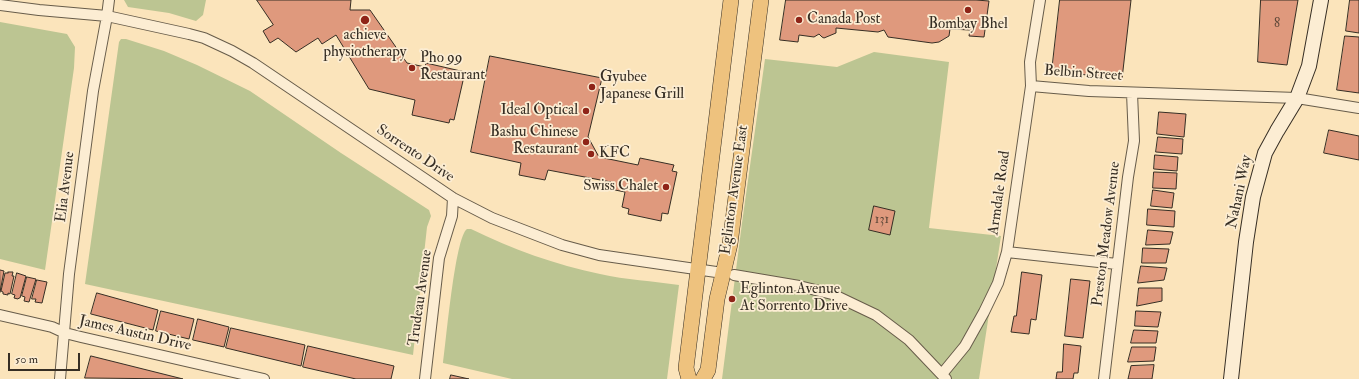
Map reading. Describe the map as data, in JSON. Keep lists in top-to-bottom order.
{
  "streets": {
    "main road": ["Eglinton Avenue East"],
    "street": [
      "Belbin Street",
      "Sorrento Drive",
      "Elia Avenue",
      "Nahani Way",
      "Armdale Road",
      "Preston Meadow Avenue",
      "Trudeau Avenue",
      "James Austin Drive"
    ]
  },
  "crossings": [
    ["Belbin Street", "Nahani Way"],
    ["Belbin Street", "Armdale Road"],
    ["Belbin Street", "Preston Meadow Avenue"],
    ["Sorrento Drive", "Elia Avenue"],
    ["Sorrento Drive", "Eglinton Avenue East"],
    ["Sorrento Drive", "Armdale Road"],
    ["Sorrento Drive", "Trudeau Avenue"],
    ["Elia Avenue", "James Austin Drive"]
  ],
  "places": [
    "Bombay Bhel",
    "achieve physiotherapy",
    "Canada Post",
    "Pho 99 Restaurant",
    "Gyubee Japanese Grill",
    "Ideal Optical",
    "Bashu Chinese Restaurant",
    "KFC",
    "Swiss Chalet",
    "Eglinton Avenue At Sorrento Drive"
  ],
  "house_numbers": ["8", "131"],
  "scale_bar": "50 m"
}
